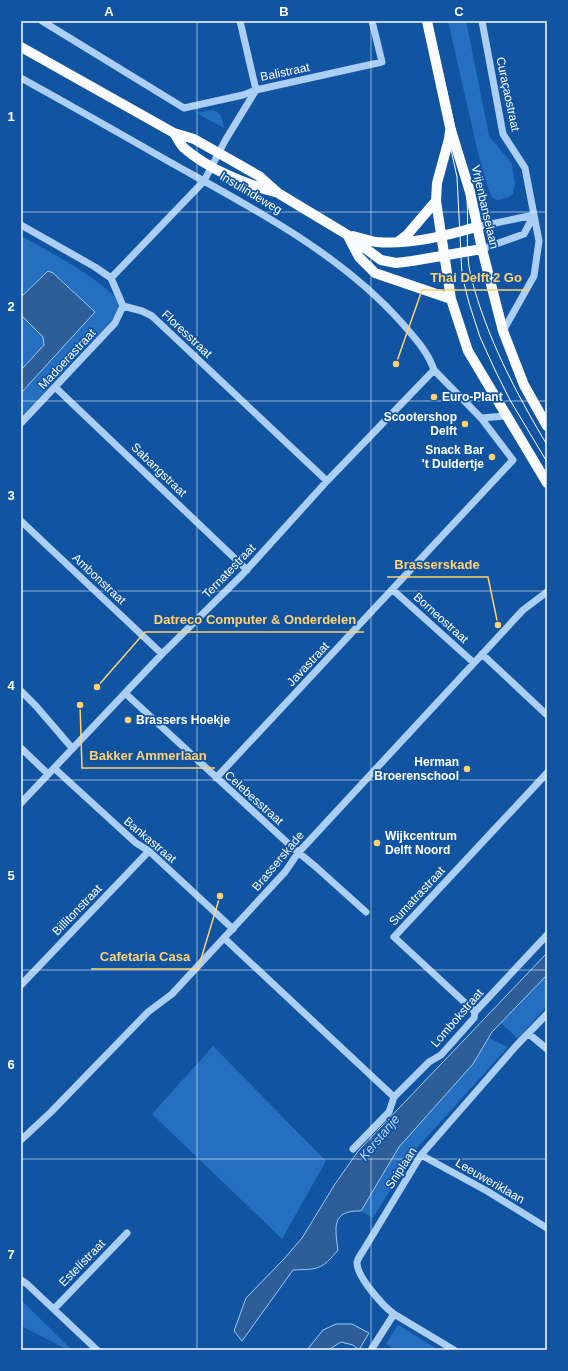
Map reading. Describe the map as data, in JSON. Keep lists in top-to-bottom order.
{
  "streets": {
    "main road": ["Insulindeweg", "Vrijenbanselaan"],
    "street": [
      "Balistraat",
      "Curaçaostraat",
      "Floresstraat",
      "Madoerastraat",
      "Sabangstraat",
      "Ternatestraat",
      "Ambonstraat",
      "Borneostraat",
      "Javastraat",
      "Celebesstraat",
      "Bankastraat",
      "Brasserskade",
      "Sumatrastraat",
      "Billitonstraat",
      "Lombokstraat",
      "Sniplaan",
      "Leeuweriklaan",
      "Estelístraat"
    ]
  },
  "crossings": [
    ["Balistraat", "Insulindeweg"],
    ["Curaçaostraat", "Vrijenbanselaan"],
    ["Insulindeweg", "Vrijenbanselaan"],
    ["Insulindeweg", "Ternatestraat"],
    ["Floresstraat", "Madoerastraat"],
    ["Floresstraat", "Ternatestraat"],
    ["Madoerastraat", "Sabangstraat"],
    ["Sabangstraat", "Ternatestraat"],
    ["Ternatestraat", "Ambonstraat"],
    ["Ternatestraat", "Celebesstraat"],
    ["Ternatestraat", "Bankastraat"],
    ["Borneostraat", "Javastraat"],
    ["Borneostraat", "Brasserskade"],
    ["Javastraat", "Celebesstraat"],
    ["Celebesstraat", "Brasserskade"],
    ["Bankastraat", "Brasserskade"],
    ["Bankastraat", "Billitonstraat"],
    ["Sumatrastraat", "Lombokstraat"],
    ["Sniplaan", "Leeuweriklaan"]
  ],
  "water": ["Kerstanje"],
  "places": [
    "Thai Delft 2 Go",
    "Euro-Plant",
    "Scootershop Delft",
    "Snack Bar 't Duldertje",
    "Brasserskade",
    "Datreco Computer & Onderdelen",
    "Bakker Ammerlaan",
    "Brassers Hoekje",
    "Herman Broerenschool",
    "Wijkcentrum Delft Noord",
    "Cafetaria Casa"
  ],
  "grid": {
    "columns": ["A", "B", "C"],
    "rows": [
      "1",
      "2",
      "3",
      "4",
      "5",
      "6",
      "7"
    ]
  }
}
